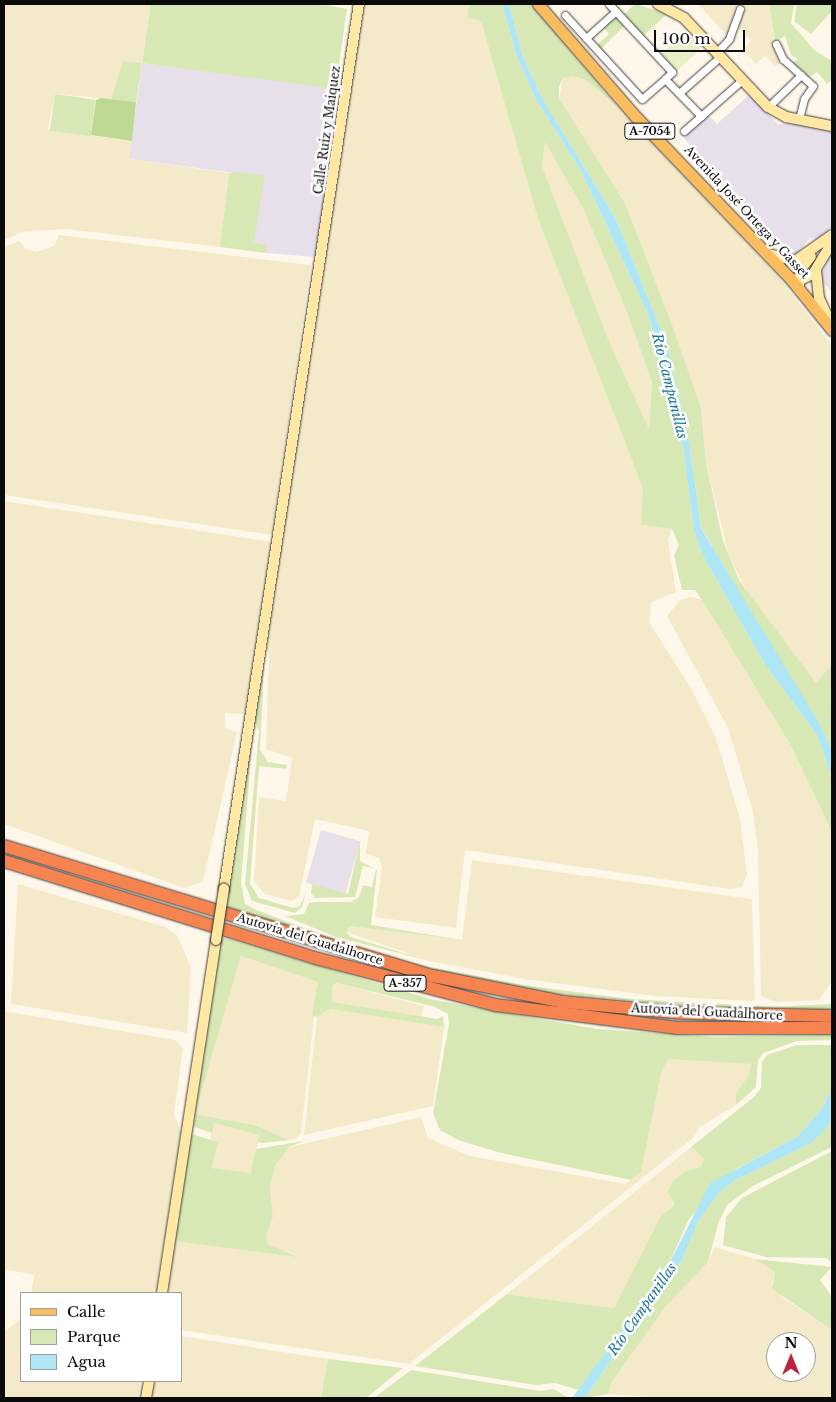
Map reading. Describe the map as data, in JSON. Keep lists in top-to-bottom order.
{
  "streets": {
    "highway": ["Autovía del Guadalhorce", "A-357"],
    "main road": ["A-7054", "Avenida José Ortega y Gasset"],
    "street": ["Calle Ruiz y Maiquez"]
  },
  "water": ["Río Campanillas"],
  "legend": ["Calle", "Parque", "Agua"],
  "scale_bar": "100 m",
  "north": "top"
}
